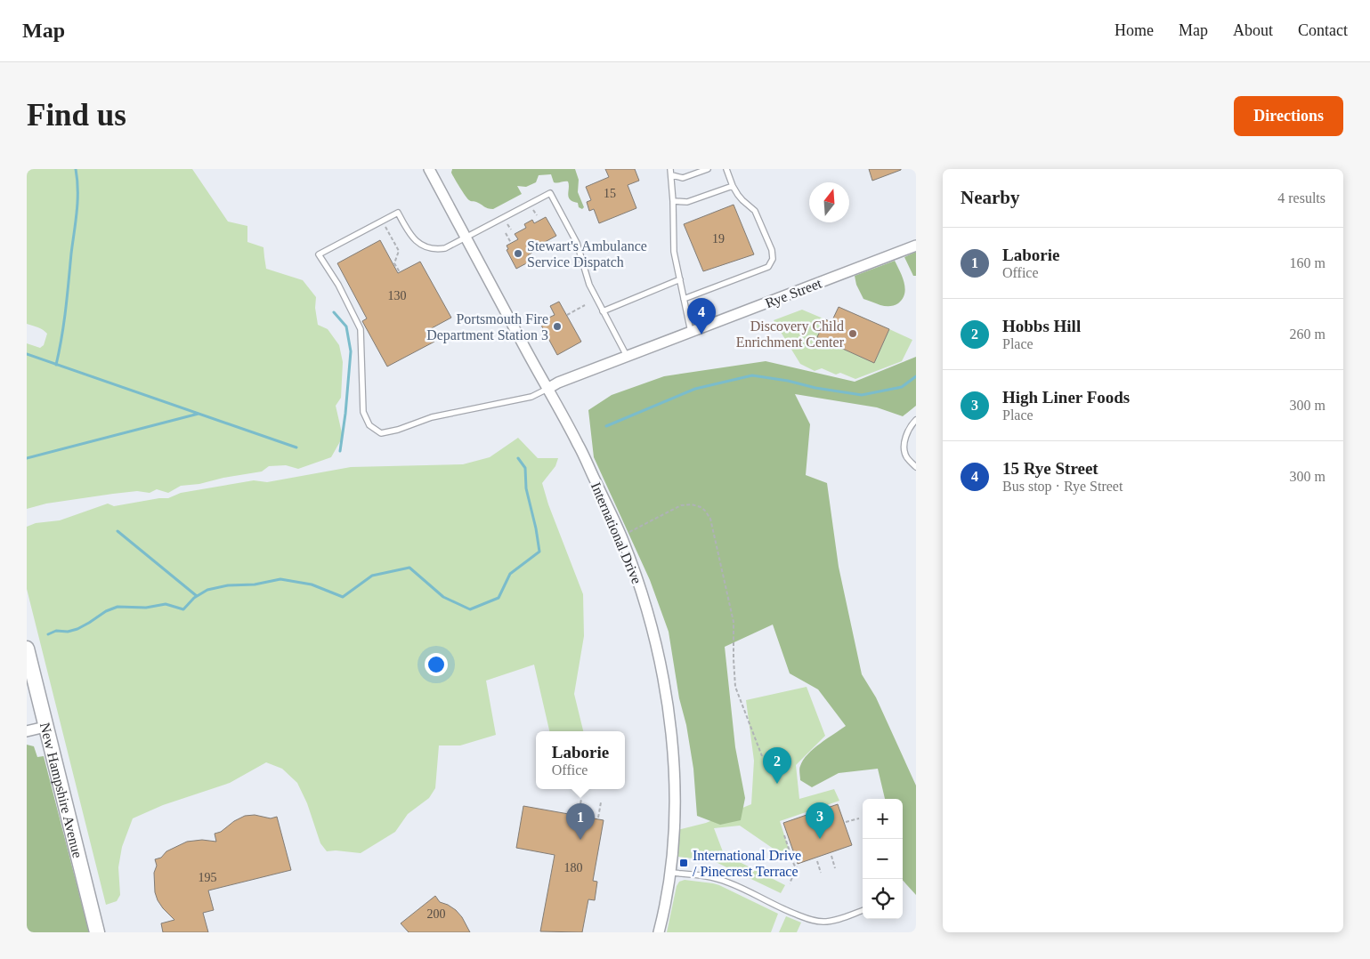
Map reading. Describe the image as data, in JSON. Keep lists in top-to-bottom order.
{
  "streets": {
    "street": ["Rye Street", "International Drive", "New Hampshire Avenue"]
  },
  "crossings": [
    ["Rye Street", "International Drive"]
  ],
  "places": {
    "other": ["Stewart's Ambulance Service Dispatch", "Portsmouth Fire Department Station 3", "Discovery Child Enrichment Center"],
    "transit": ["International Drive / Pinecrest Terrace"]
  },
  "house_numbers": [
    "15",
    "19",
    "130",
    "180",
    "195",
    "200"
  ],
  "north": "top",
  "page": {
    "header": "Map",
    "nav": [
      "Home",
      "Map",
      "About",
      "Contact"
    ],
    "buttons": "Directions",
    "title": "Find us",
    "heading": ["Nearby", "4 results"],
    "list": [
      {
        "mark": "1",
        "name": "Laborie",
        "note": "Office",
        "value": "160 m"
      },
      {
        "mark": "2",
        "name": "Hobbs Hill",
        "note": "Place",
        "value": "260 m"
      },
      {
        "mark": "3",
        "name": "High Liner Foods",
        "note": "Place",
        "value": "300 m"
      },
      {
        "mark": "4",
        "name": "15 Rye Street",
        "note": "Bus stop · Rye Street",
        "value": "300 m"
      }
    ],
    "pins": [
      "4",
      "2",
      "3",
      "1"
    ],
    "popup": ["Laborie", "Office"],
    "map_buttons": ["+", "−"]
  }
}
